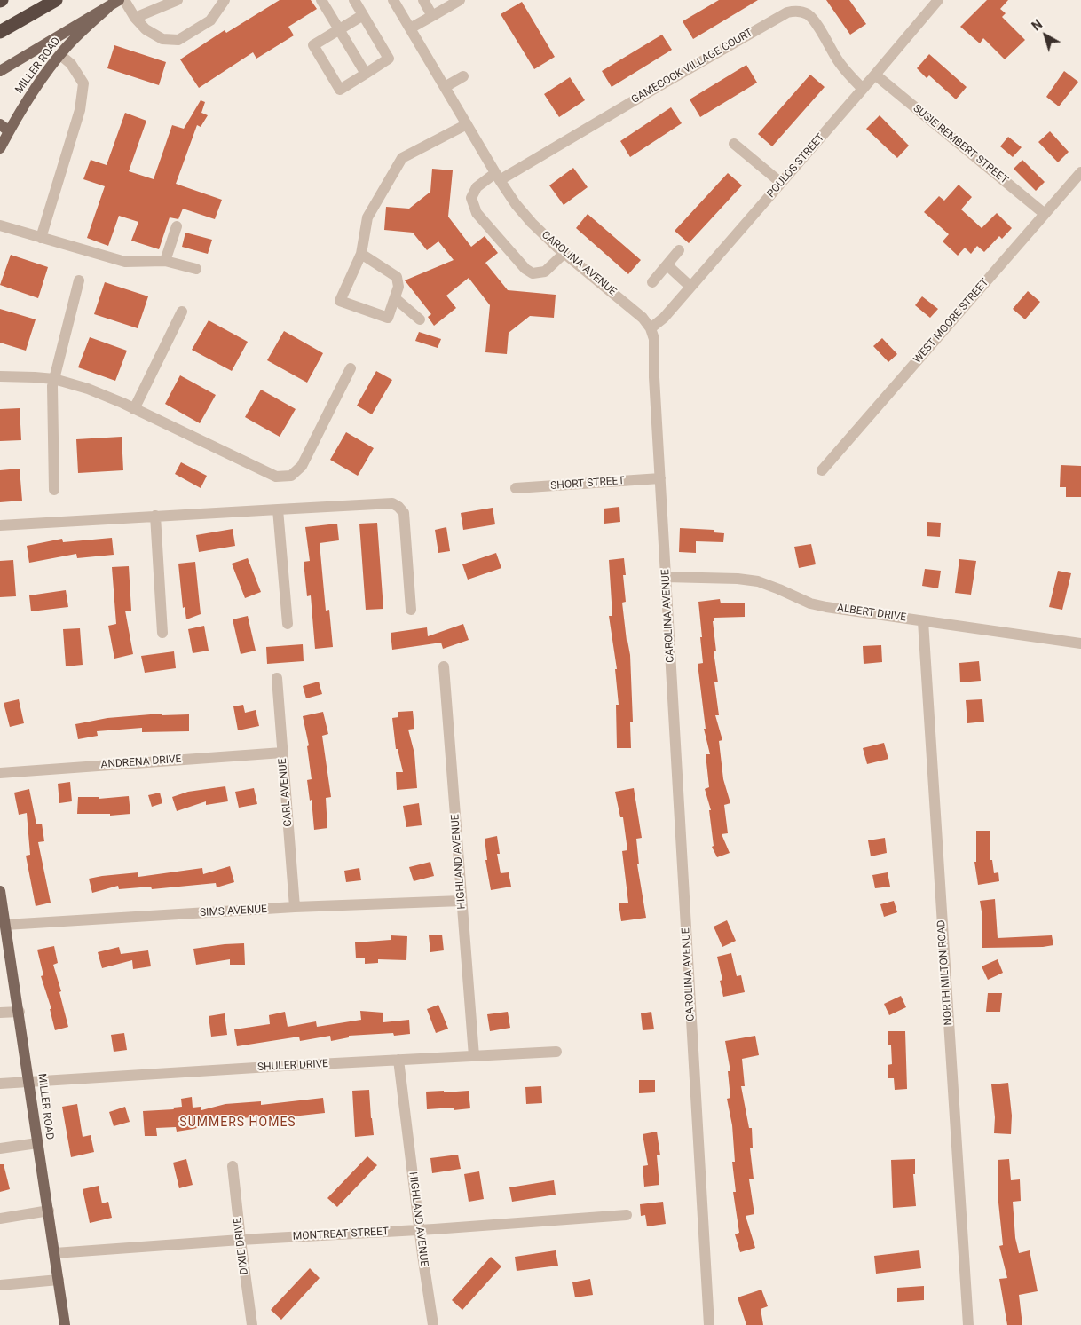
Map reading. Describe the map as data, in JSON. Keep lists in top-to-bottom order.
{
  "streets": {
    "main road": ["MILLER ROAD"],
    "street": [
      "GAMECOCK VILLAGE COURT",
      "SUSIE REMBERT STREET",
      "POULOS STREET",
      "CAROLINA AVENUE",
      "WEST MOORE STREET",
      "SHORT STREET",
      "ALBERT DRIVE",
      "ANDRENA DRIVE",
      "CARL AVENUE",
      "HIGHLAND AVENUE",
      "SIMS AVENUE",
      "NORTH MILTON ROAD",
      "SHULER DRIVE",
      "MONTREAT STREET",
      "DIXIE DRIVE"
    ]
  },
  "crossings": [
    ["MILLER ROAD", "SIMS AVENUE"],
    ["MILLER ROAD", "SHULER DRIVE"],
    ["MILLER ROAD", "MONTREAT STREET"],
    ["GAMECOCK VILLAGE COURT", "POULOS STREET"],
    ["GAMECOCK VILLAGE COURT", "CAROLINA AVENUE"],
    ["SUSIE REMBERT STREET", "POULOS STREET"],
    ["SUSIE REMBERT STREET", "WEST MOORE STREET"],
    ["POULOS STREET", "CAROLINA AVENUE"],
    ["CAROLINA AVENUE", "SHORT STREET"],
    ["CAROLINA AVENUE", "ALBERT DRIVE"],
    ["ALBERT DRIVE", "NORTH MILTON ROAD"],
    ["ANDRENA DRIVE", "CARL AVENUE"],
    ["CARL AVENUE", "SIMS AVENUE"],
    ["HIGHLAND AVENUE", "SIMS AVENUE"],
    ["HIGHLAND AVENUE", "SHULER DRIVE"],
    ["HIGHLAND AVENUE", "MONTREAT STREET"],
    ["MONTREAT STREET", "DIXIE DRIVE"]
  ],
  "districts": ["SUMMERS HOMES"],
  "north": "top left"
}
